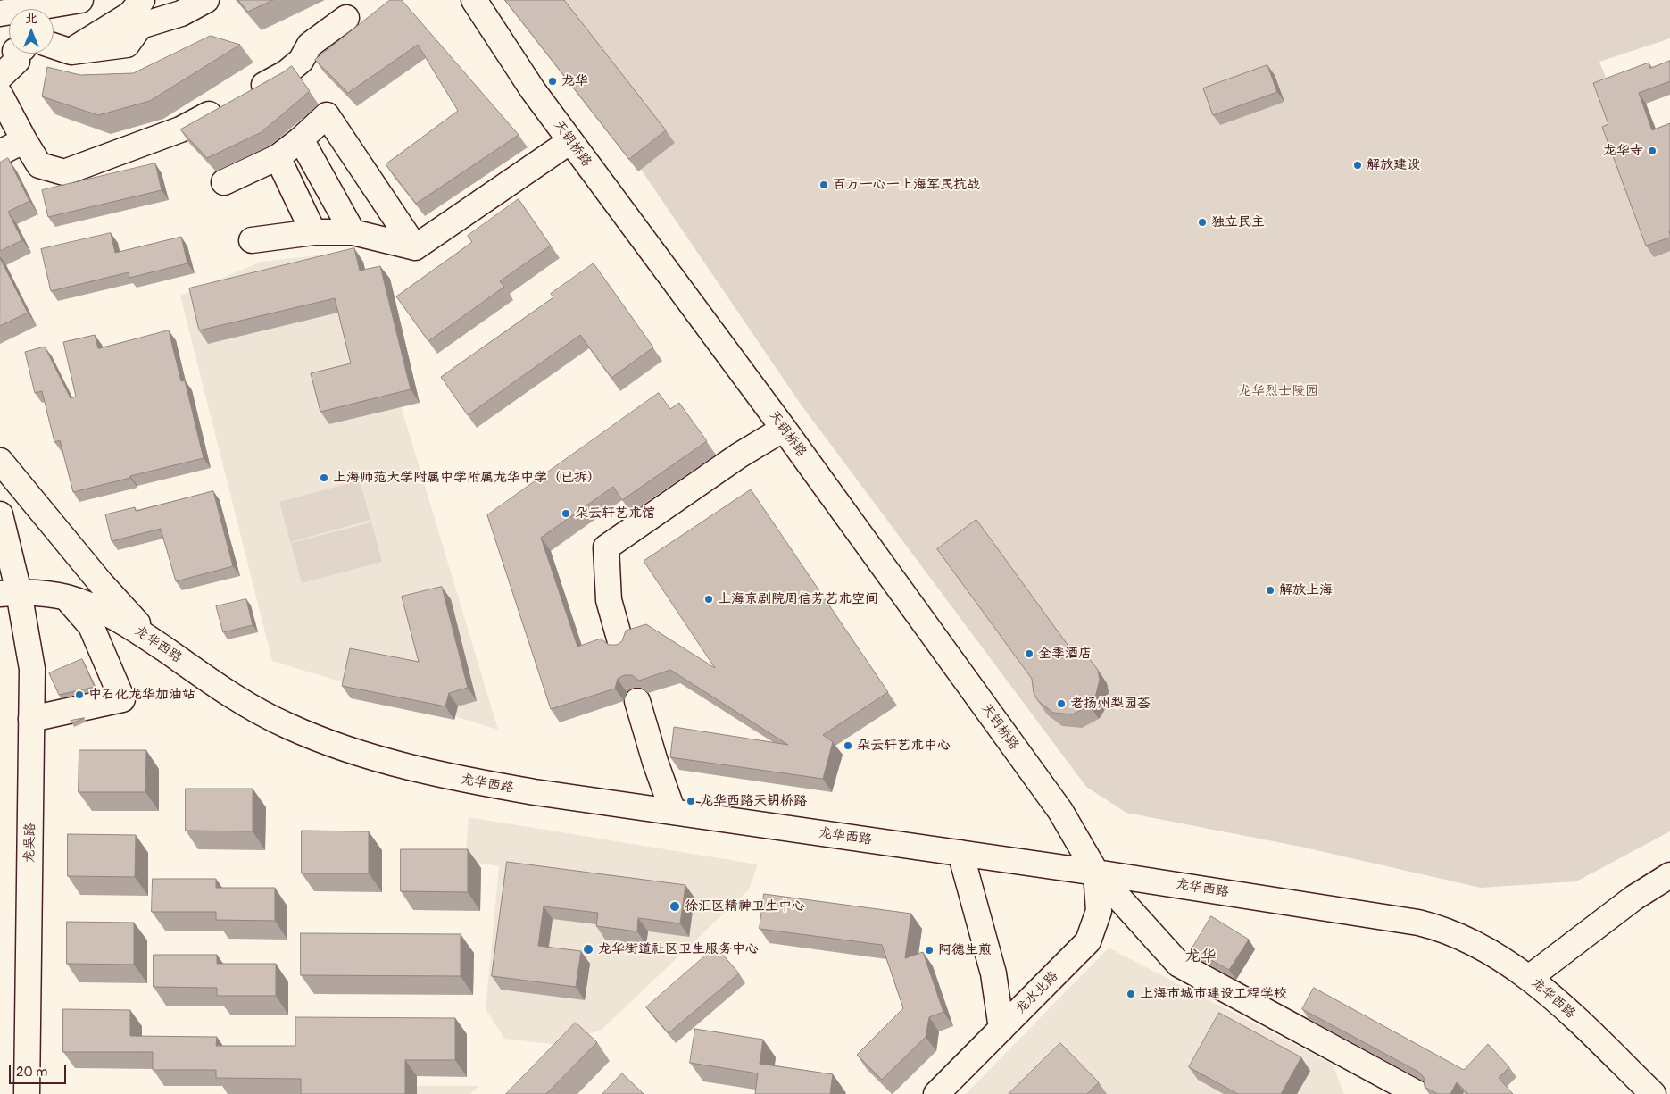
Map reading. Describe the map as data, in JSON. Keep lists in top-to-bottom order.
{
  "streets": {
    "street": [
      "天钥桥路",
      "龙华西路",
      "龙吴路",
      "龙水北路"
    ]
  },
  "crossings": [
    ["天钥桥路", "龙华西路"],
    ["天钥桥路", "龙水北路"],
    ["龙华西路", "龙吴路"],
    ["龙华西路", "龙水北路"]
  ],
  "districts": ["龙华"],
  "parks": ["龙华烈士陵园"],
  "places": [
    "龙华",
    "龙华寺",
    "解放建设",
    "百万一心一上海军民抗战",
    "独立民主",
    "上海师范大学附属中学附属龙华中学（已拆）",
    "朵云轩艺术馆",
    "解放上海",
    "上海京剧院周信芳艺术空间",
    "全季酒店",
    "中石化龙华加油站",
    "老扬州梨园荟",
    "朵云轩艺术中心",
    "龙华西路天钥桥路",
    "徐汇区精神卫生中心",
    "龙华街道社区卫生服务中心",
    "阿德生煎",
    "上海市城市建设工程学校"
  ],
  "scale_bar": "20 m",
  "north": "top"
}
